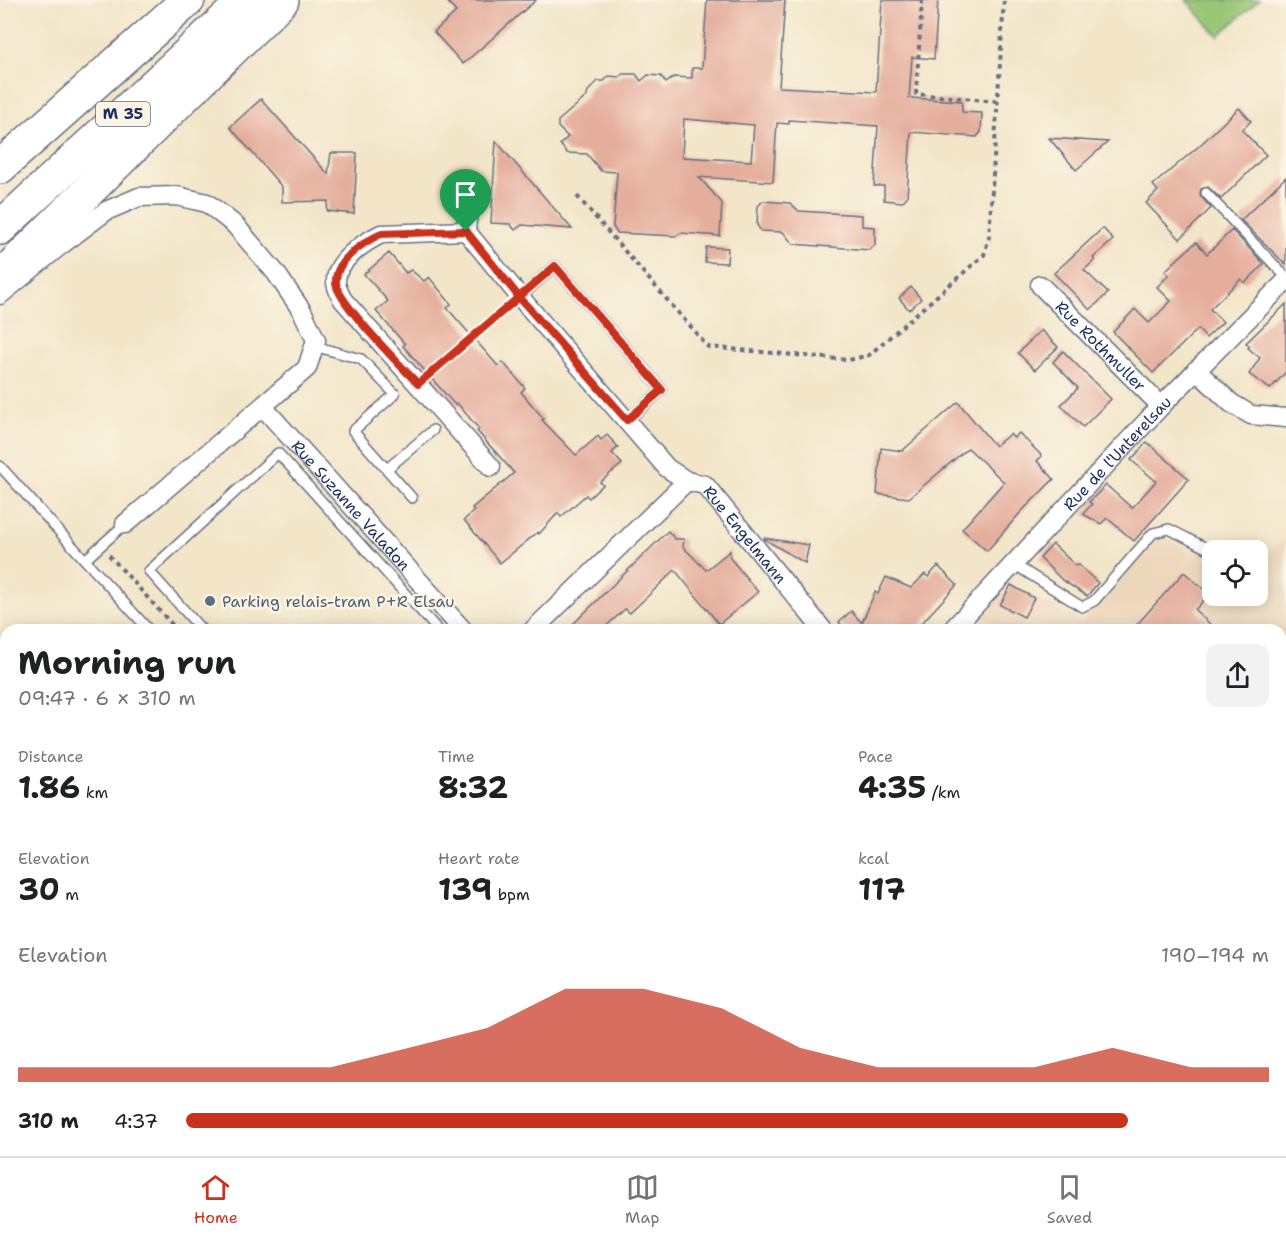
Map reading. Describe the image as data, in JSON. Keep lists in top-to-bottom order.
{
  "streets": {
    "highway": ["M 35"],
    "street": [
      "Rue Rothmuller",
      "Rue de l'Unterelsau",
      "Rue Suzanne Valadon",
      "Rue Engelmann"
    ]
  },
  "crossings": [
    ["Rue Rothmuller", "Rue de l'Unterelsau"]
  ],
  "places": ["Parking relais-tram P+R Elsau"],
  "page": {
    "heading": ["Morning run", "09:47 · 6 × 310 m"],
    "stats": [
      ["Distance", "1.86 km"],
      ["Time", "8:32"],
      ["Pace", "4:35 /km"],
      ["Elevation", "30 m"],
      ["Heart rate", "139 bpm"],
      ["kcal", "117"]
    ],
    "chart": ["Elevation", "190–194 m"],
    "list": [
      {
        "name": "310 m",
        "note": "4:37"
      }
    ],
    "tabs": ["Home", "Map", "Saved"]
  }
}
